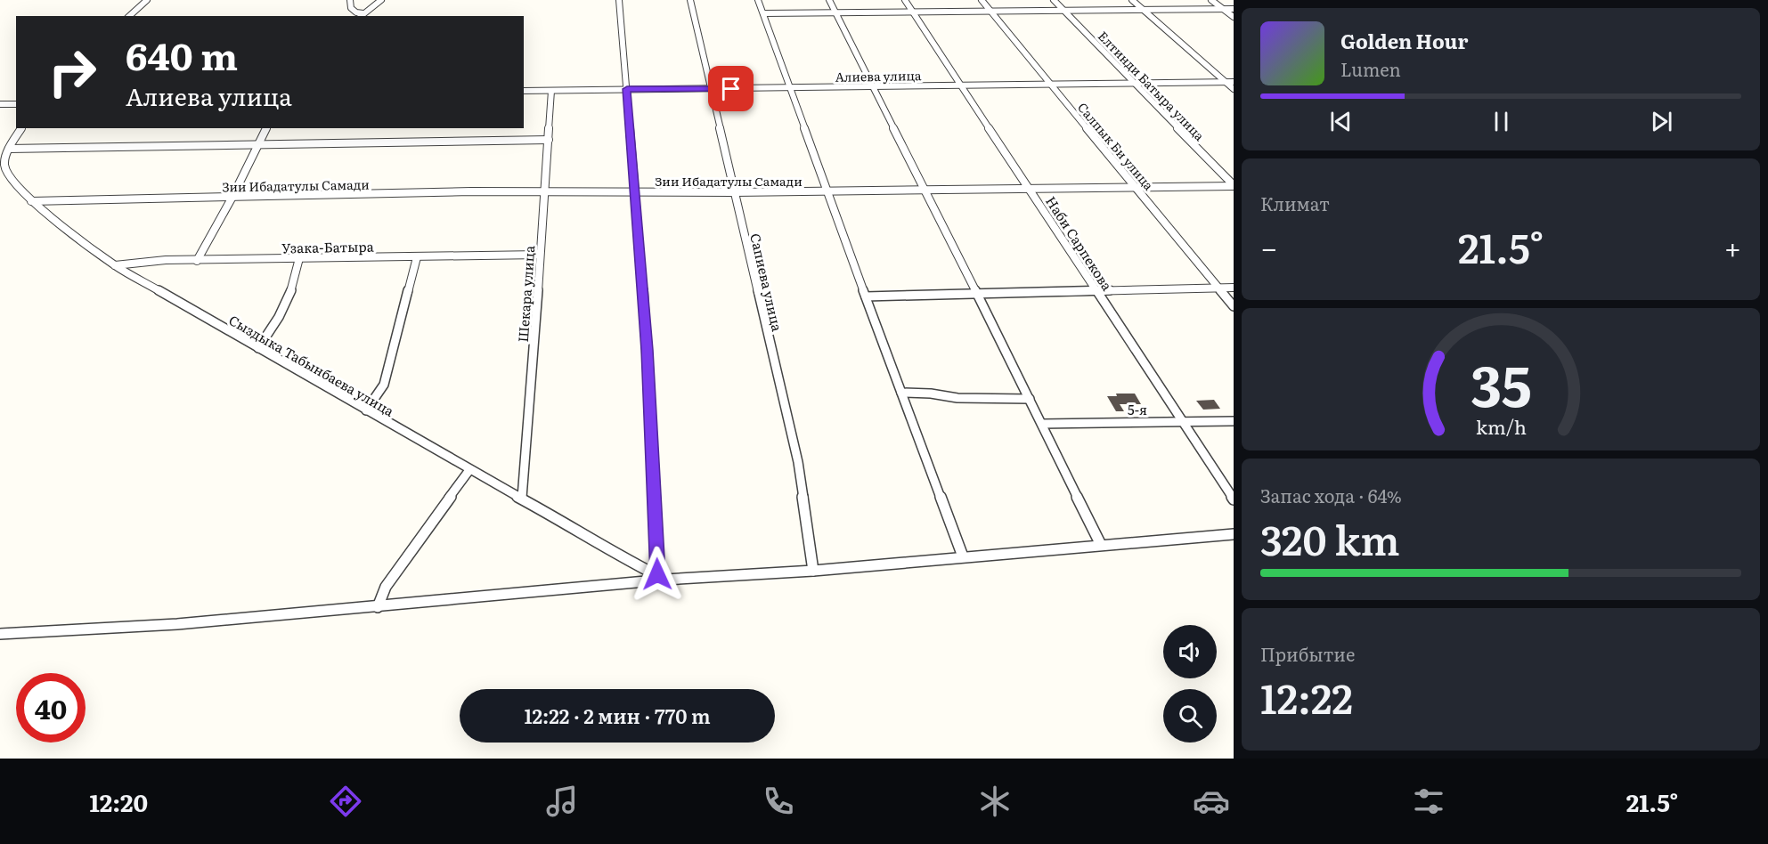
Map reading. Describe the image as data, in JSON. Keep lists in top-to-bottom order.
{
  "streets": {
    "street": [
      "Алиева улица",
      "Елтинди Батыра улица",
      "Салпык Би улица",
      "Зии Ибадатулы Самади",
      "Наби Сарпекова",
      "Узака-Батыра",
      "Сапиева улица",
      "Шекара улица",
      "Сыздыка Табынбаева улица",
      "5-я"
    ]
  },
  "crossings": [
    ["Алиева улица", "Елтинди Батыра улица"],
    ["Алиева улица", "Салпык Би улица"],
    ["Алиева улица", "Наби Сарпекова"],
    ["Алиева улица", "Сапиева улица"],
    ["Алиева улица", "Шекара улица"],
    ["Елтинди Батыра улица", "Зии Ибадатулы Самади"],
    ["Салпык Би улица", "Зии Ибадатулы Самади"],
    ["Зии Ибадатулы Самади", "Наби Сарпекова"],
    ["Зии Ибадатулы Самади", "Сапиева улица"],
    ["Зии Ибадатулы Самади", "Шекара улица"],
    ["Зии Ибадатулы Самади", "Сыздыка Табынбаева улица"],
    ["Наби Сарпекова", "5-я"],
    ["Узака-Батыра", "Шекара улица"],
    ["Узака-Батыра", "Сыздыка Табынбаева улица"],
    ["Шекара улица", "Сыздыка Табынбаева улица"]
  ],
  "page": {
    "turn": ["640 m", "Алиева улица"],
    "song": ["Golden Hour", "Lumen"],
    "tile": [
      "Климат",
      ["Запас хода · 64%", "320 km"],
      ["Прибытие", "12:22"]
    ],
    "heat": ["−", "21.5°", "+"],
    "limit": "40",
    "trip": "12:22 · 2 мин · 770 m",
    "tabs": ["12:20", "21.5°"],
    "gauge": ["35", "km/h"]
  }
}
